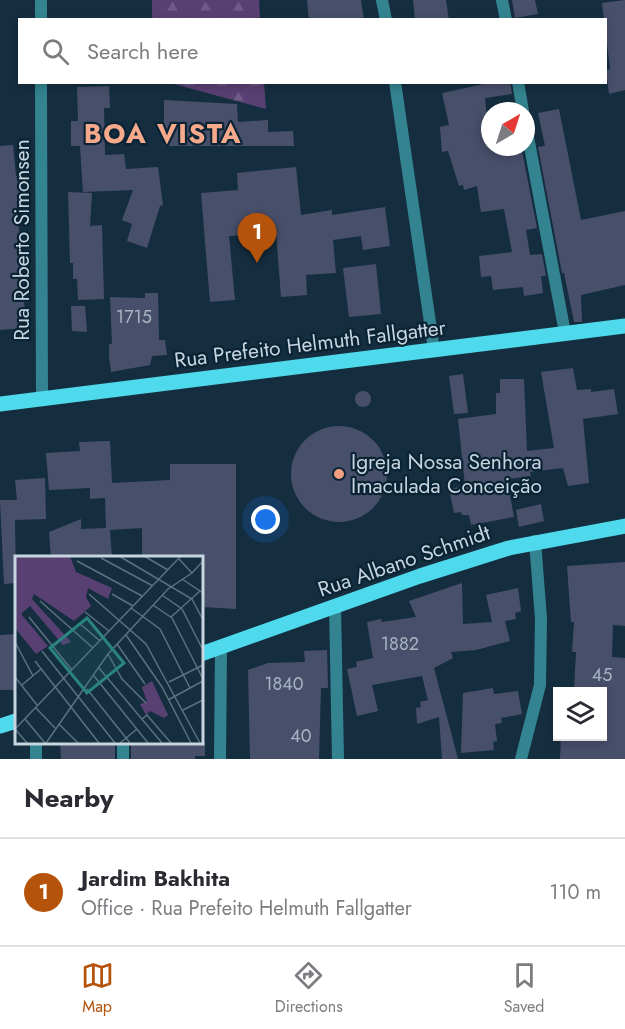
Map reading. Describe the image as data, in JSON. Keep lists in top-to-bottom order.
{
  "streets": {
    "main road": ["Rua Prefeito Helmuth Fallgatter", "Rua Albano Schmidt"],
    "street": ["Rua Roberto Simonsen"]
  },
  "crossings": [
    ["Rua Roberto Simonsen", "Rua Prefeito Helmuth Fallgatter"]
  ],
  "districts": ["BOA VISTA"],
  "places": ["Igreja Nossa Senhora Imaculada Conceição"],
  "house_numbers": [
    "1715",
    "1882",
    "45",
    "1840",
    "40"
  ],
  "north": "top right",
  "page": {
    "search": "Search here",
    "pins": "1",
    "heading": "Nearby",
    "list": [
      {
        "mark": "1",
        "name": "Jardim Bakhita",
        "note": "Office · Rua Prefeito Helmuth Fallgatter",
        "value": "110 m"
      }
    ],
    "nav": ["Map", "Directions", "Saved"]
  }
}
